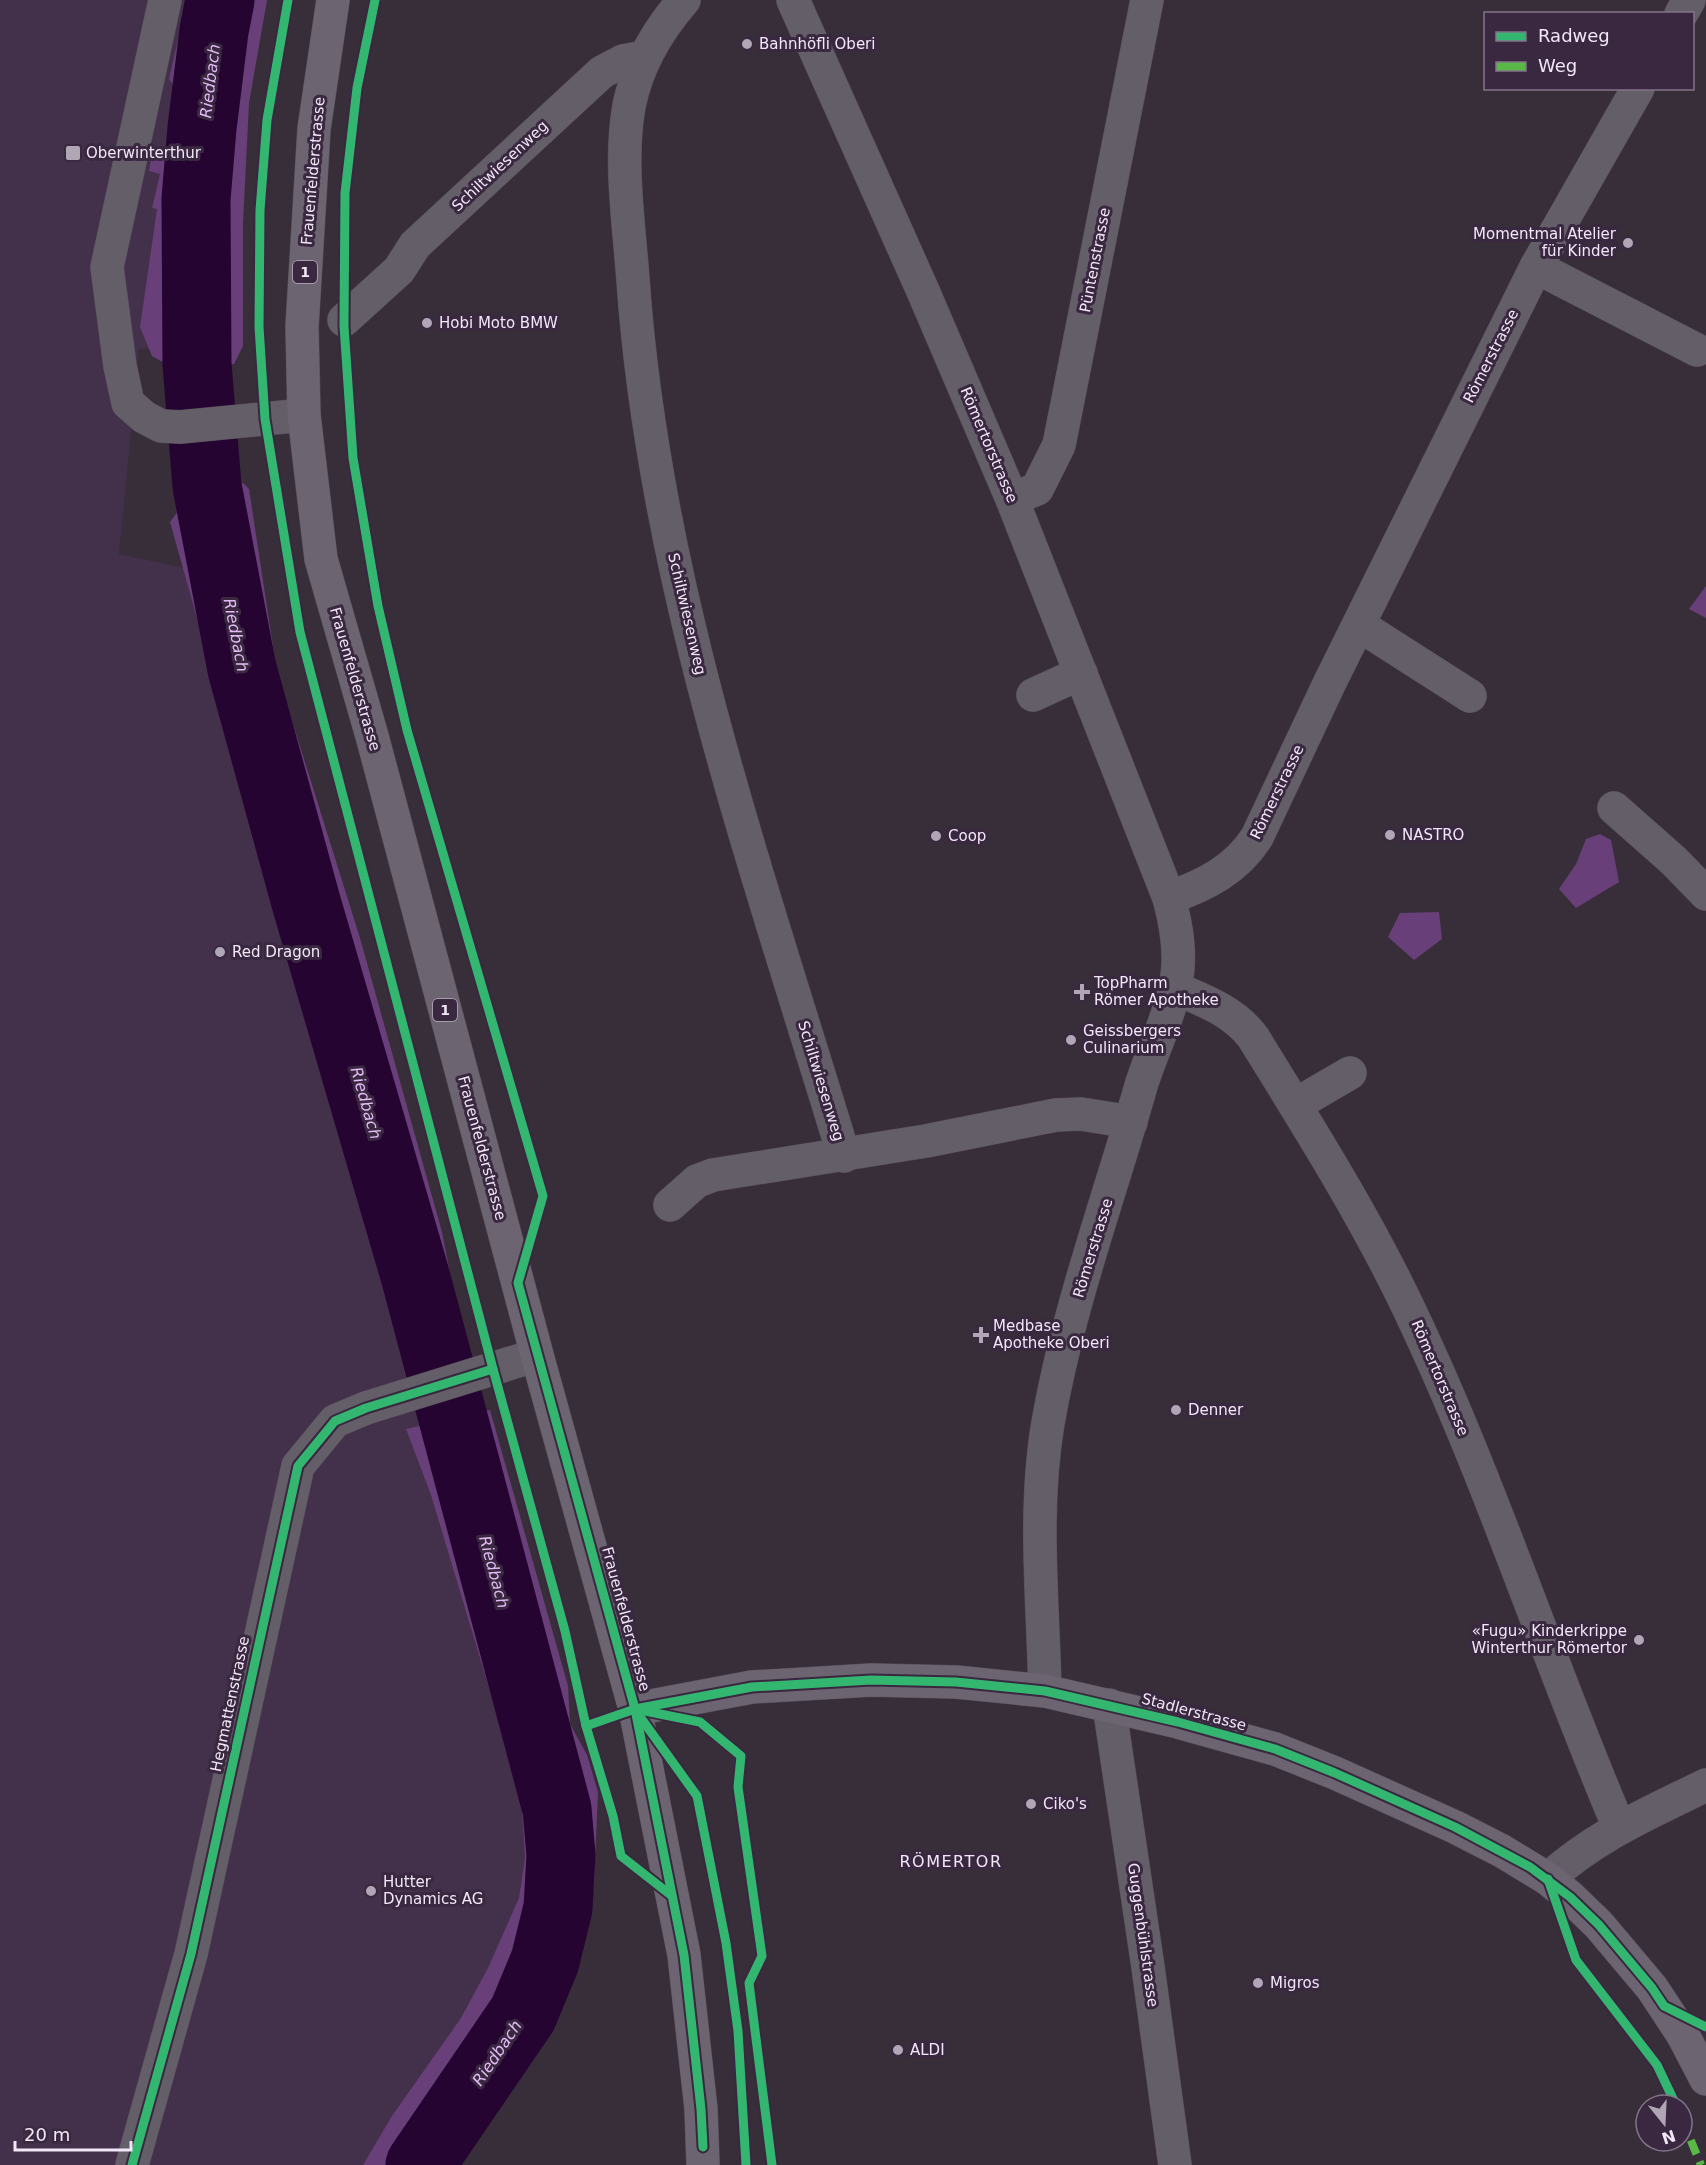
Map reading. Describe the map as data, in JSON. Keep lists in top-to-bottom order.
{
  "streets": {
    "main road": ["Frauenfelderstrasse", "1", "Stadlerstrasse"],
    "street": [
      "Schiltwiesenweg",
      "Püntenstrasse",
      "Römerstrasse",
      "Römertorstrasse",
      "Hegmattenstrasse",
      "Guggenbühlstrasse"
    ]
  },
  "crossings": [
    ["Schiltwiesenweg", "Römerstrasse"],
    ["Frauenfelderstrasse", "Hegmattenstrasse"],
    ["Frauenfelderstrasse", "Stadlerstrasse"],
    ["Püntenstrasse", "Römertorstrasse"],
    ["Römerstrasse", "Römertorstrasse"],
    ["Römerstrasse", "Stadlerstrasse"],
    ["Stadlerstrasse", "Guggenbühlstrasse"]
  ],
  "districts": ["RÖMERTOR"],
  "water": ["Riedbach"],
  "places": {
    "other": [
      "Bahnhöfli Oberi",
      "Momentmal Atelier für Kinder",
      "Hobi Moto BMW",
      "NASTRO",
      "Coop",
      "Red Dragon",
      "Geissbergers Culinarium",
      "Denner",
      "«Fugu» Kinderkrippe Winterthur Römertor",
      "Ciko's",
      "Hutter Dynamics AG",
      "Migros",
      "ALDI"
    ],
    "transit": ["Oberwinterthur"],
    "health": ["TopPharm Römer Apotheke", "Medbase Apotheke Oberi"]
  },
  "legend": ["Radweg", "Weg"],
  "scale_bar": "20 m",
  "north": "bottom"
}
